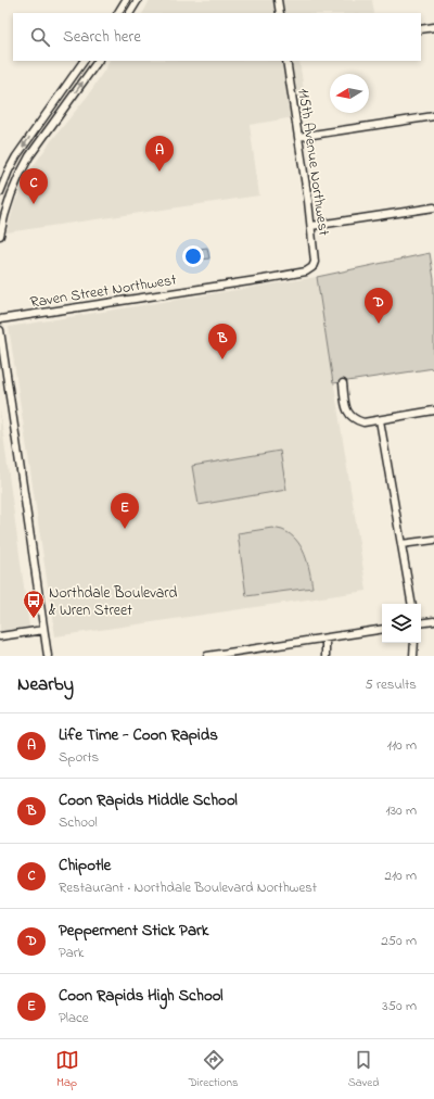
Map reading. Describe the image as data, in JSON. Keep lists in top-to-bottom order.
{
  "streets": {
    "street": ["115th Avenue Northwest", "Raven Street Northwest"]
  },
  "crossings": [
    ["115th Avenue Northwest", "Raven Street Northwest"]
  ],
  "places": {
    "bus stop": ["Northdale Boulevard & Wren Street"]
  },
  "north": "left",
  "page": {
    "search": "Search here",
    "pins": [
      "A",
      "C",
      "D",
      "B",
      "E"
    ],
    "heading": ["Nearby", "5 results"],
    "list": [
      {
        "mark": "A",
        "name": "Life Time - Coon Rapids",
        "note": "Sports",
        "value": "110 m"
      },
      {
        "mark": "B",
        "name": "Coon Rapids Middle School",
        "note": "School",
        "value": "130 m"
      },
      {
        "mark": "C",
        "name": "Chipotle",
        "note": "Restaurant · Northdale Boulevard Northwest",
        "value": "210 m"
      },
      {
        "mark": "D",
        "name": "Pepperment Stick Park",
        "note": "Park",
        "value": "250 m"
      },
      {
        "mark": "E",
        "name": "Coon Rapids High School",
        "note": "Place",
        "value": "350 m"
      }
    ],
    "nav": ["Map", "Directions", "Saved"]
  }
}
